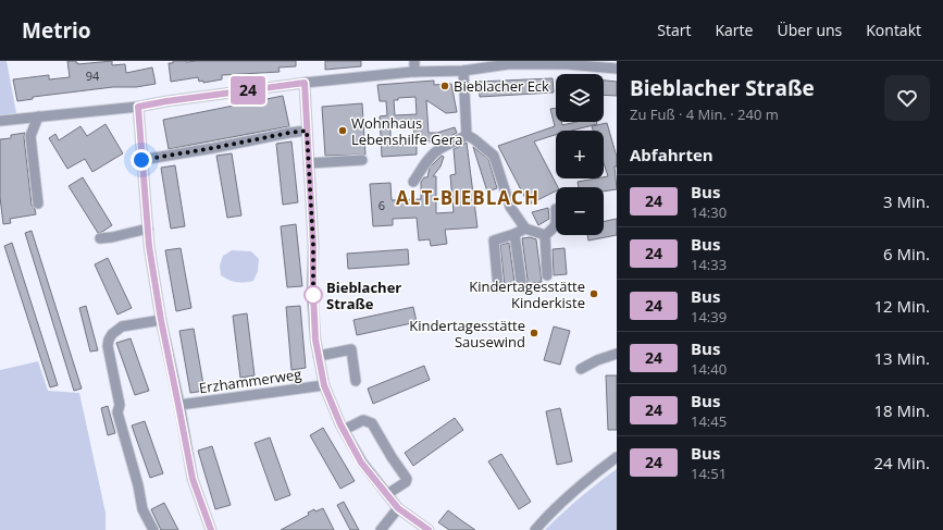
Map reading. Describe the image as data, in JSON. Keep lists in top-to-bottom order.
{
  "streets": {
    "street": ["Erzhammerweg"]
  },
  "districts": ["ALT-BIEBLACH"],
  "places": [
    "Bieblacher Eck",
    "Wohnhaus Lebenshilfe Gera",
    "Kindertagesstätte Kinderkiste",
    "Bieblacher Straße",
    "Kindertagesstätte Sausewind"
  ],
  "lines": ["bus line 24"],
  "house_numbers": ["94", "6"],
  "page": {
    "header": "Metrio",
    "nav": [
      "Start",
      "Karte",
      "Über uns",
      "Kontakt"
    ],
    "on_map": "24",
    "heading": [
      ["Bieblacher Straße", "Zu Fuß · 4 Min. · 240 m"],
      "Abfahrten"
    ],
    "map_buttons": ["+", "−"],
    "list": [
      {
        "mark": "24",
        "name": "Bus",
        "note": "14:30",
        "value": "3 Min."
      },
      {
        "mark": "24",
        "name": "Bus",
        "note": "14:33",
        "value": "6 Min."
      },
      {
        "mark": "24",
        "name": "Bus",
        "note": "14:39",
        "value": "12 Min."
      },
      {
        "mark": "24",
        "name": "Bus",
        "note": "14:40",
        "value": "13 Min."
      },
      {
        "mark": "24",
        "name": "Bus",
        "note": "14:45",
        "value": "18 Min."
      },
      {
        "mark": "24",
        "name": "Bus",
        "note": "14:51",
        "value": "24 Min."
      }
    ]
  }
}
